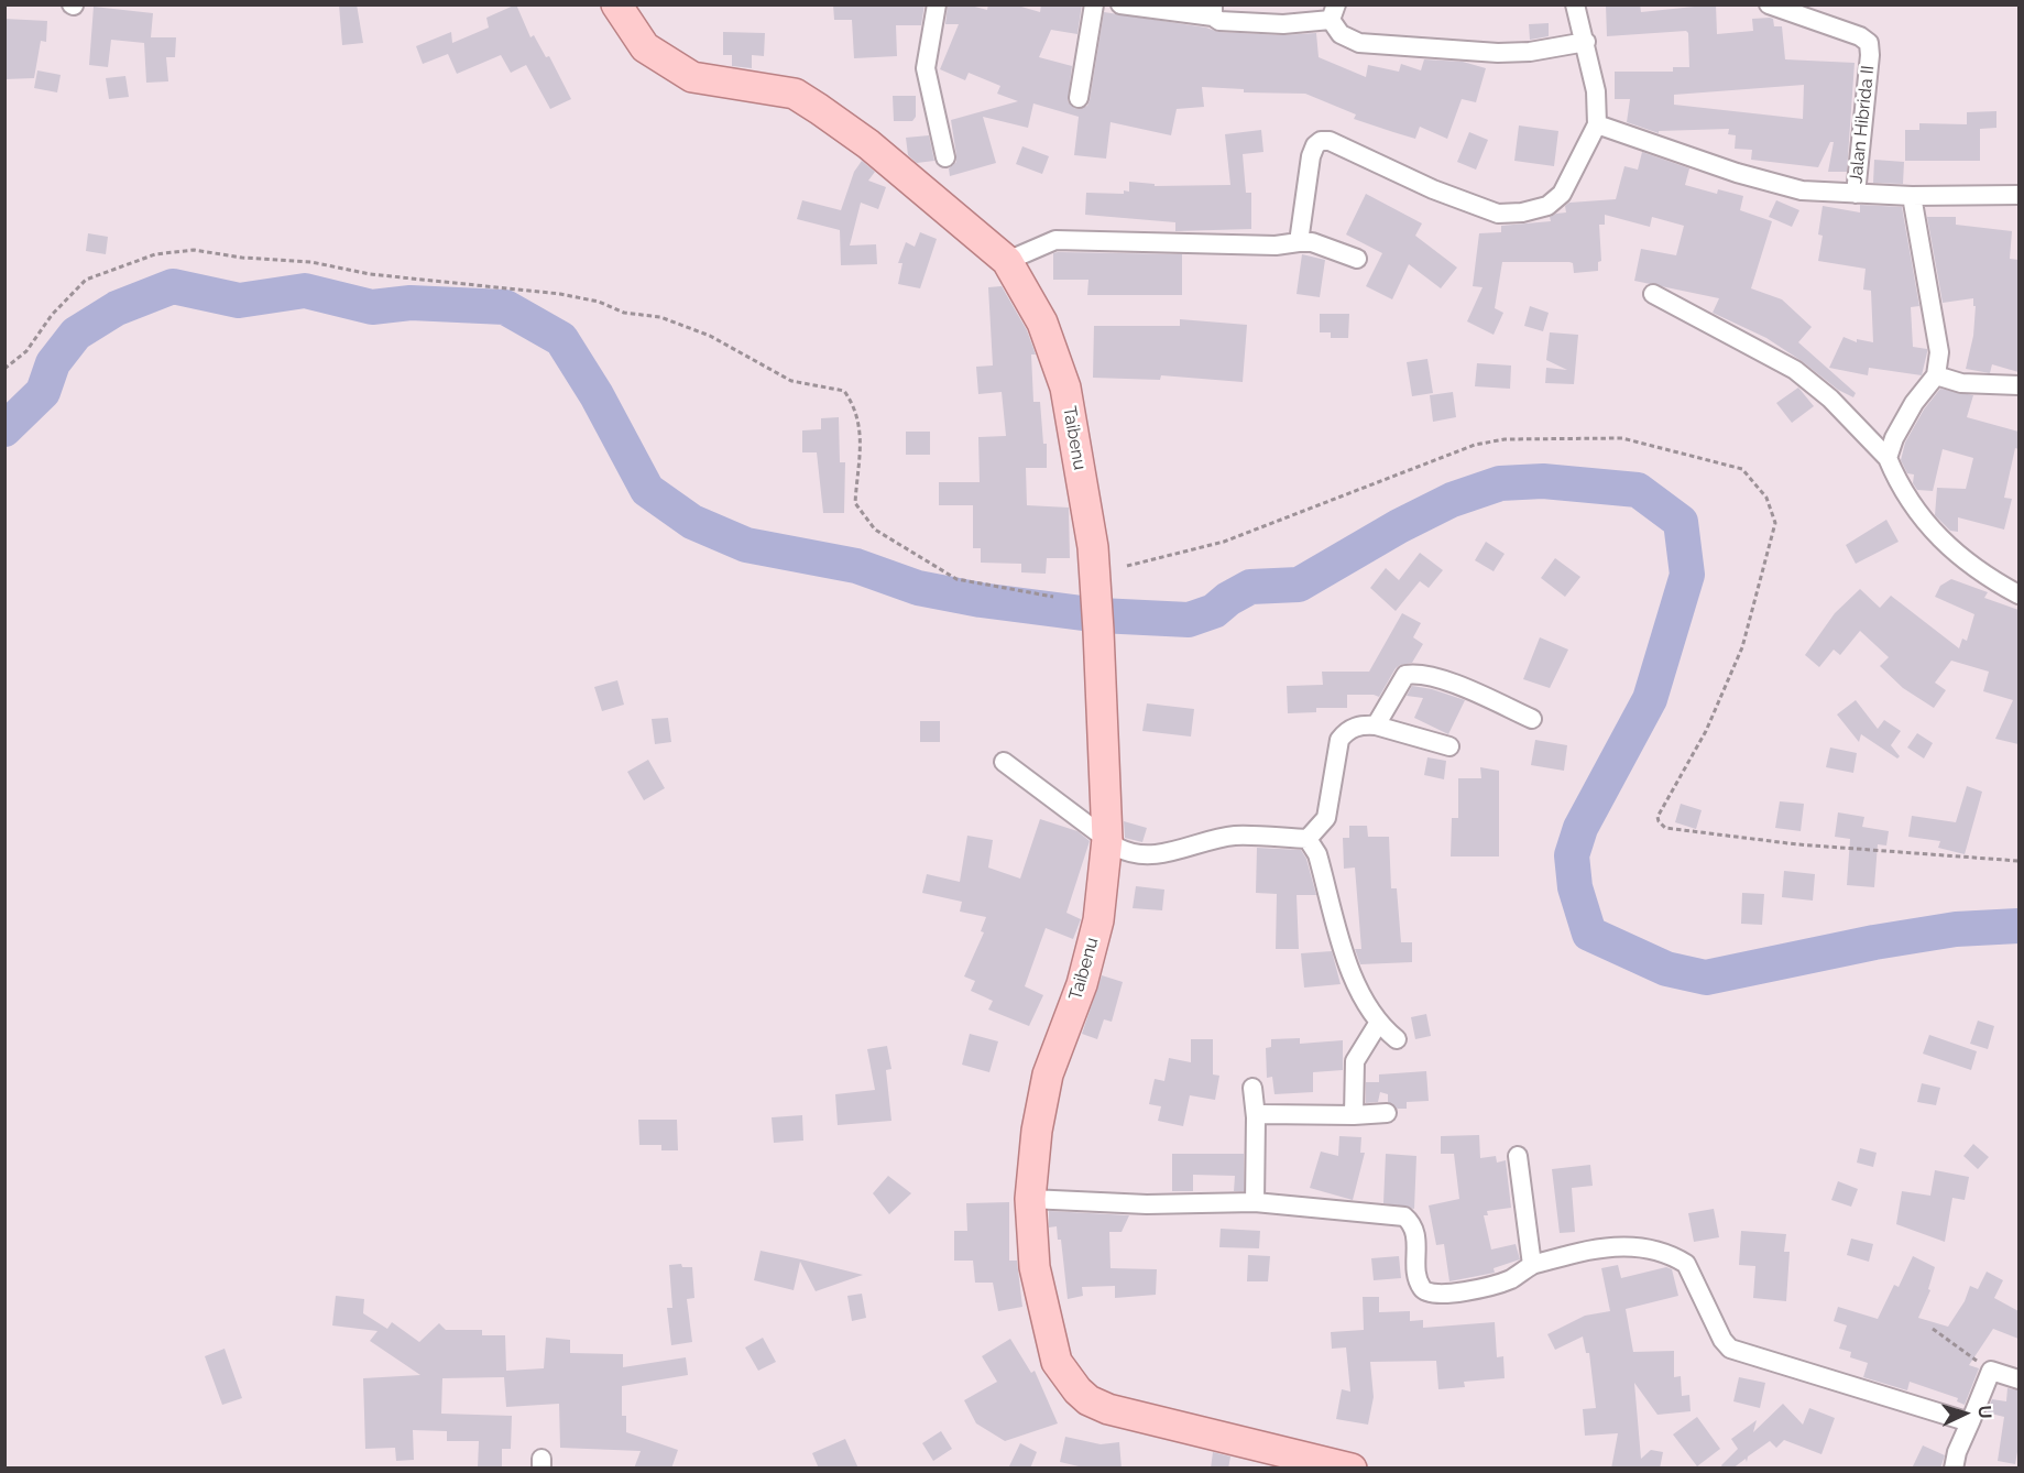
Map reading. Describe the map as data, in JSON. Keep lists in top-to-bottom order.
{
  "streets": {
    "main road": ["Taibenu"],
    "street": ["Jalan Hibrida II"]
  },
  "north": "right"
}
